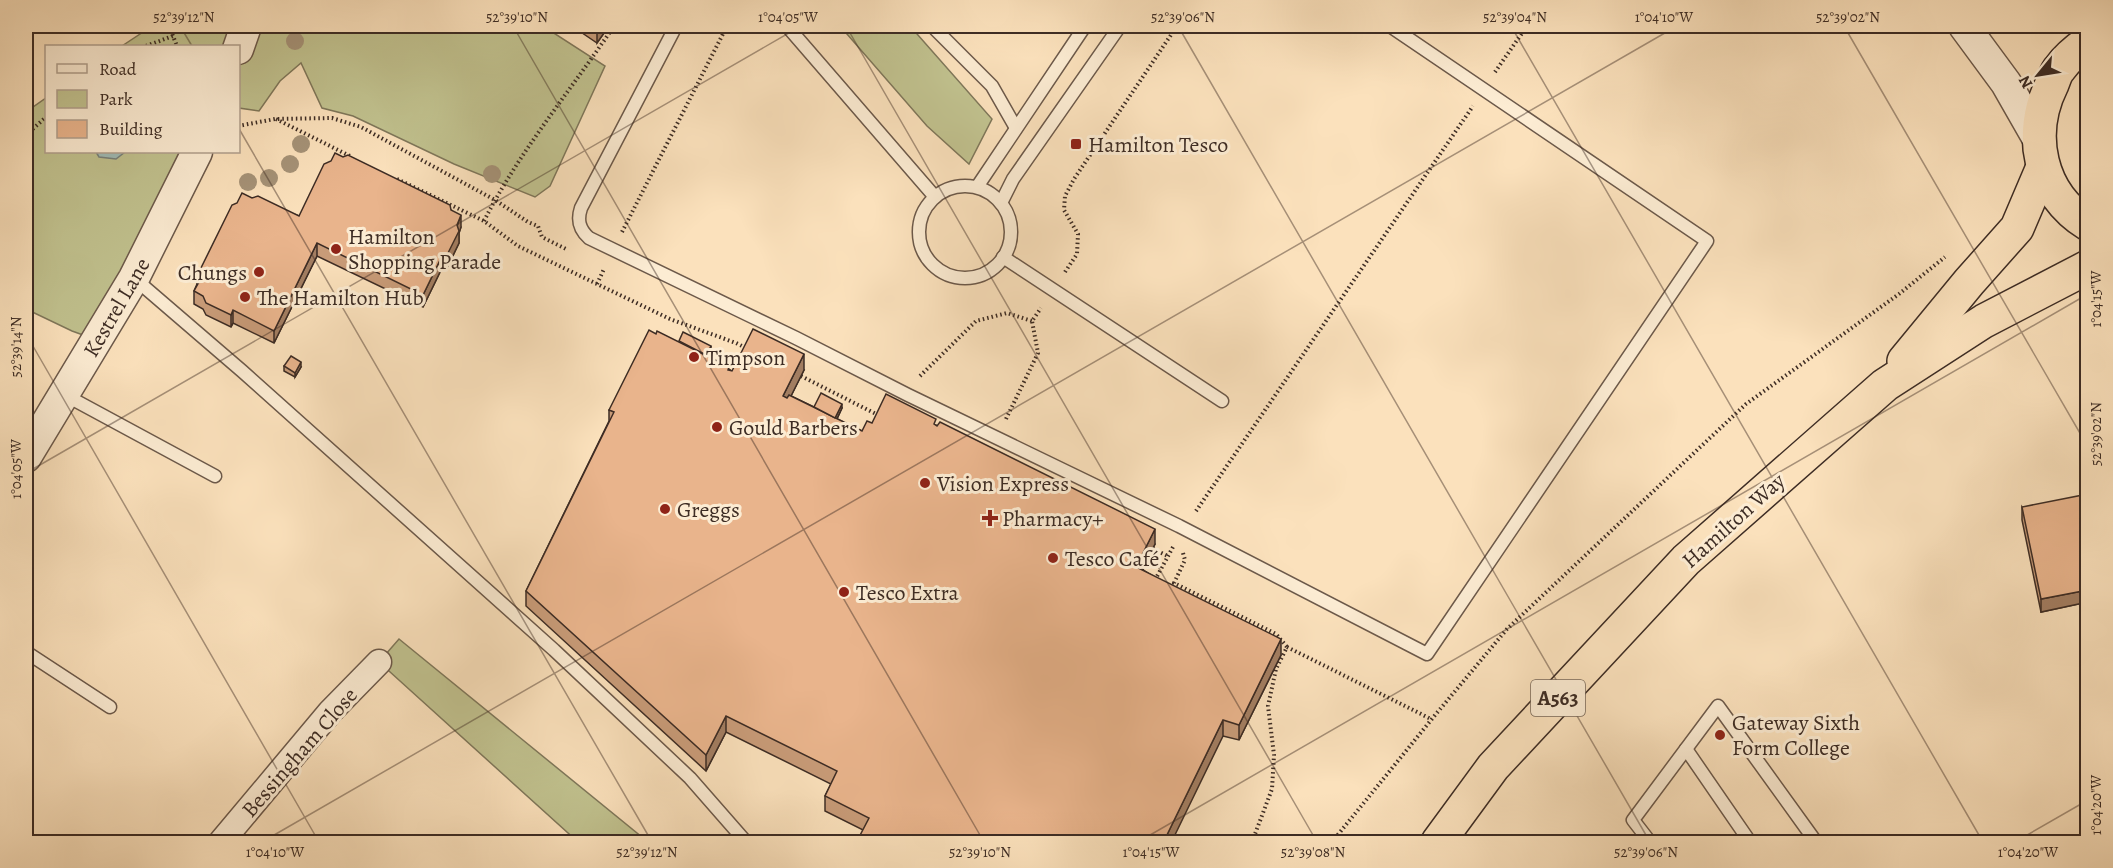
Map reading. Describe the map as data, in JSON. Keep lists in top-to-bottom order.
{
  "streets": {
    "highway": ["Hamilton Way", "A563"],
    "street": ["Kestrel Lane", "Bessingham Close"]
  },
  "places": {
    "transit": ["Hamilton Tesco"],
    "other": [
      "Hamilton Shopping Parade",
      "Chungs",
      "The Hamilton Hub",
      "Timpson",
      "Gould Barbers",
      "Vision Express",
      "Greggs",
      "Tesco Café",
      "Tesco Extra",
      "Gateway Sixth Form College"
    ],
    "health": ["Pharmacy+"]
  },
  "legend": ["Road", "Park", "Building"],
  "north": "bottom left",
  "coordinates": [
    "52°39'12\"N",
    "52°39'10\"N",
    "1°04'05\"W",
    "52°39'06\"N",
    "52°39'04\"N",
    "1°04'10\"W",
    "52°39'02\"N",
    "1°04'15\"W",
    "52°39'14\"N",
    "1°04'20\"W",
    "52°39'08\"N"
  ]
}
